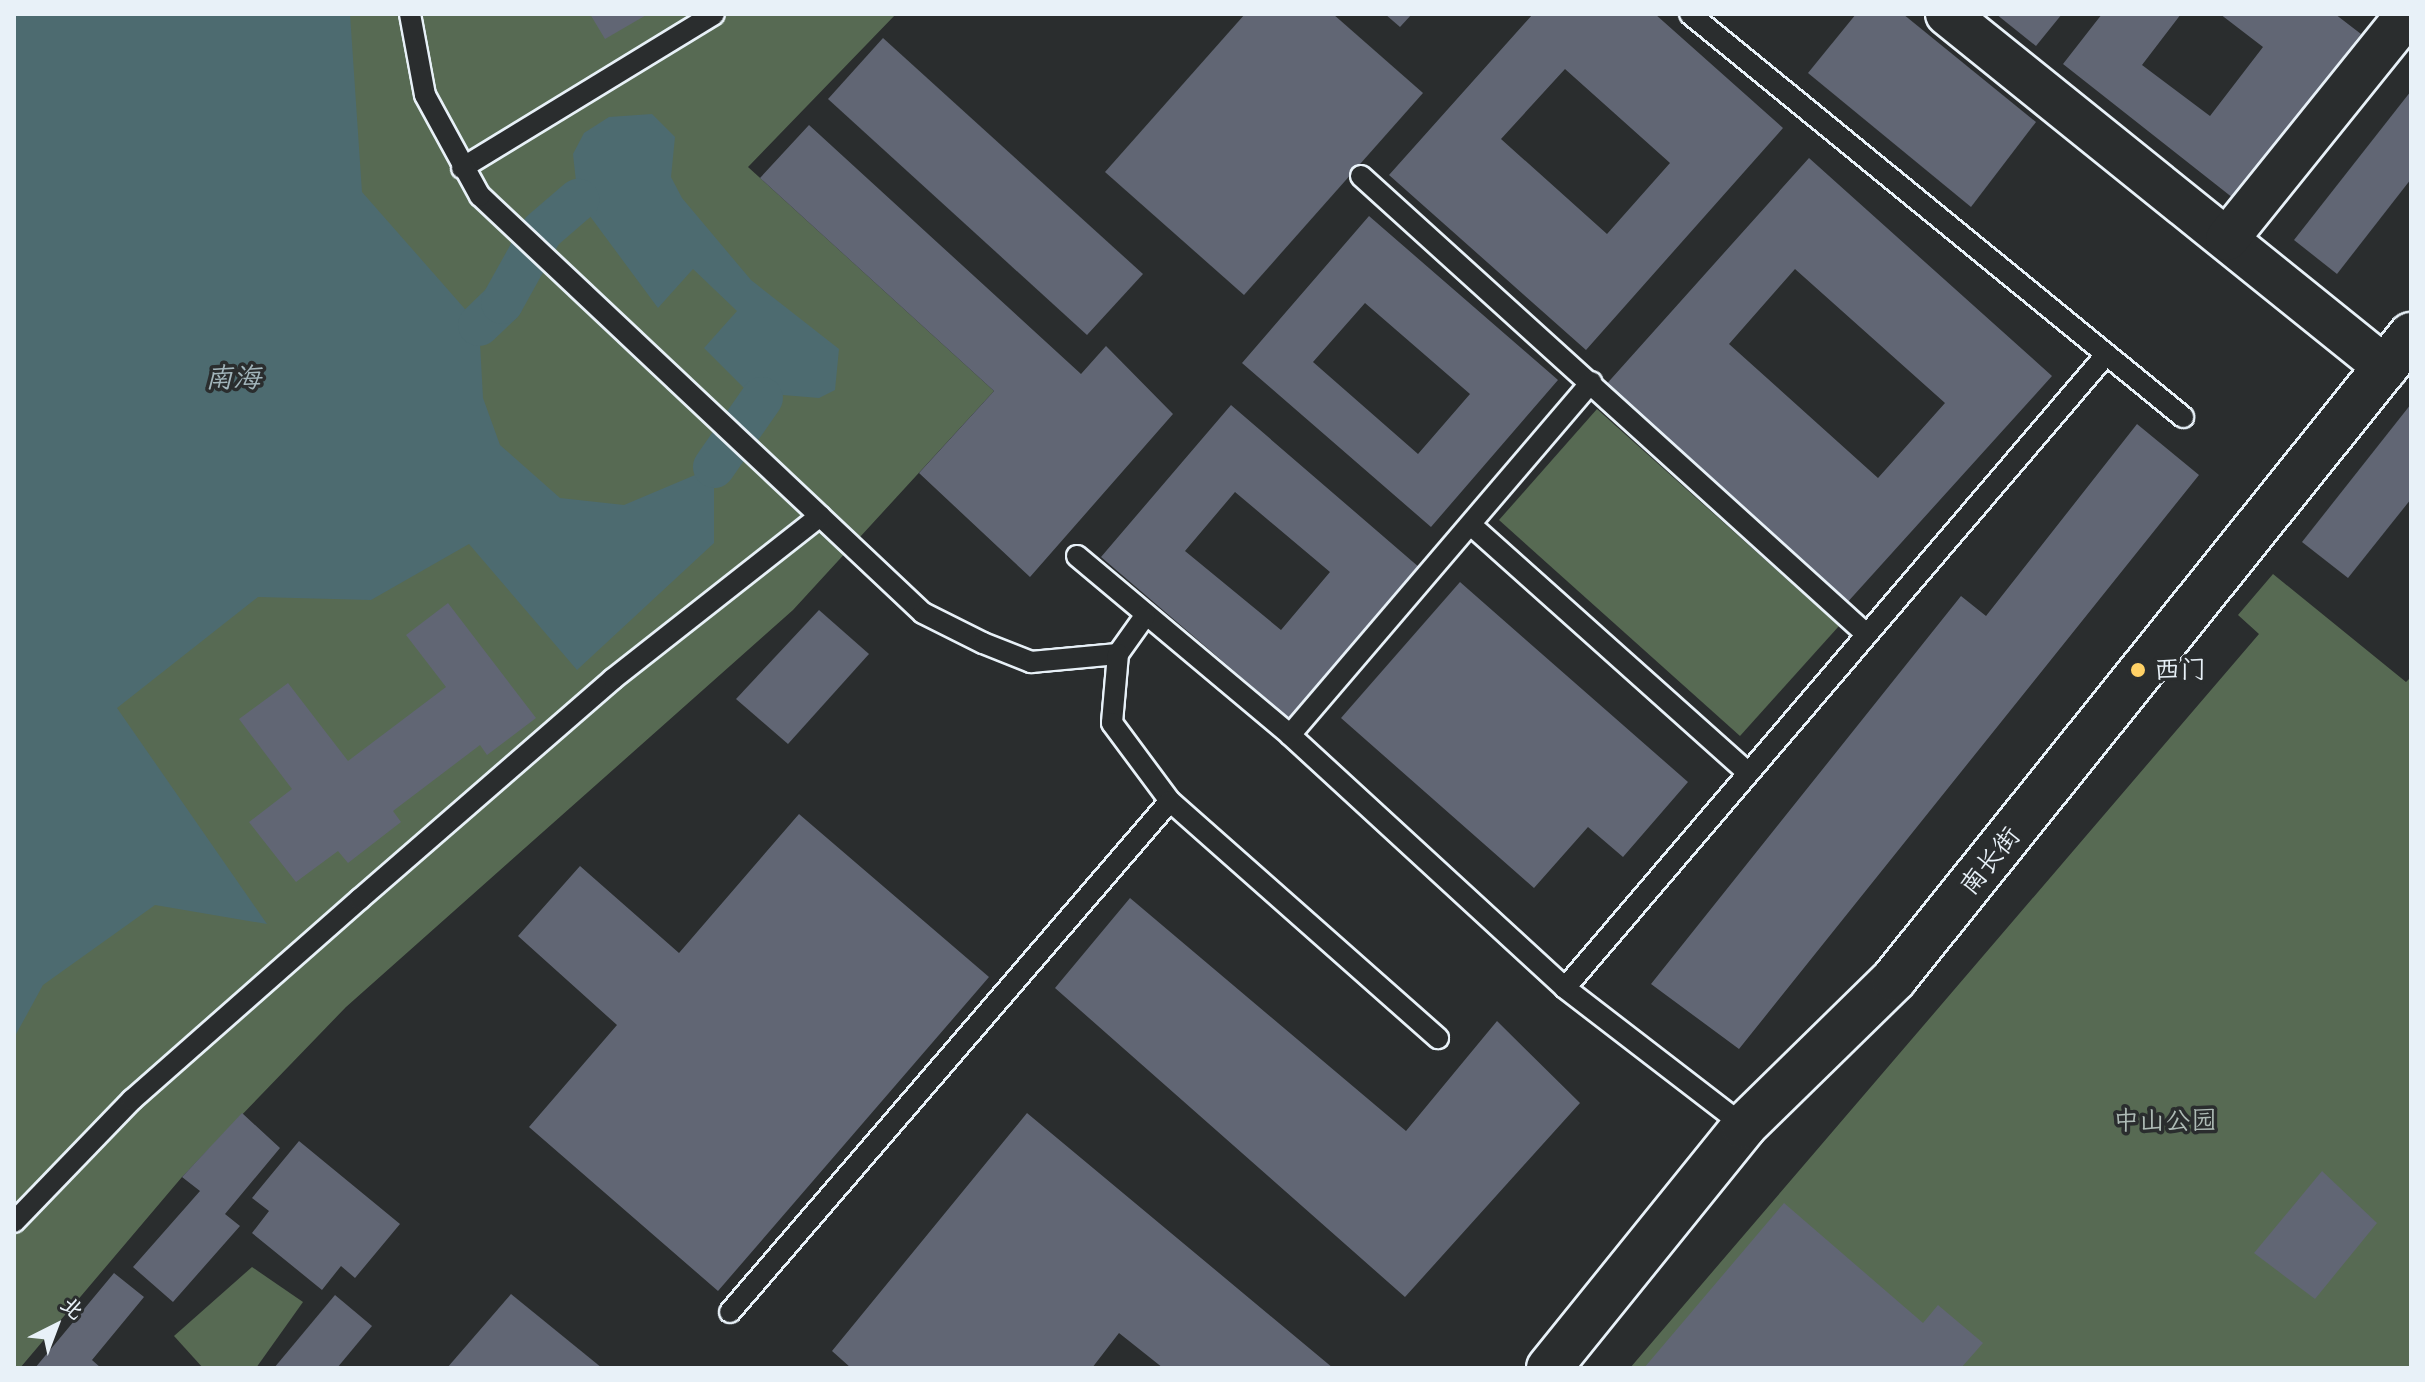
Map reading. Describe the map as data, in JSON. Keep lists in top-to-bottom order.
{
  "streets": {
    "street": ["南长街"]
  },
  "water": ["南海"],
  "parks": ["中山公园"],
  "places": ["西门"],
  "north": "top right"
}
